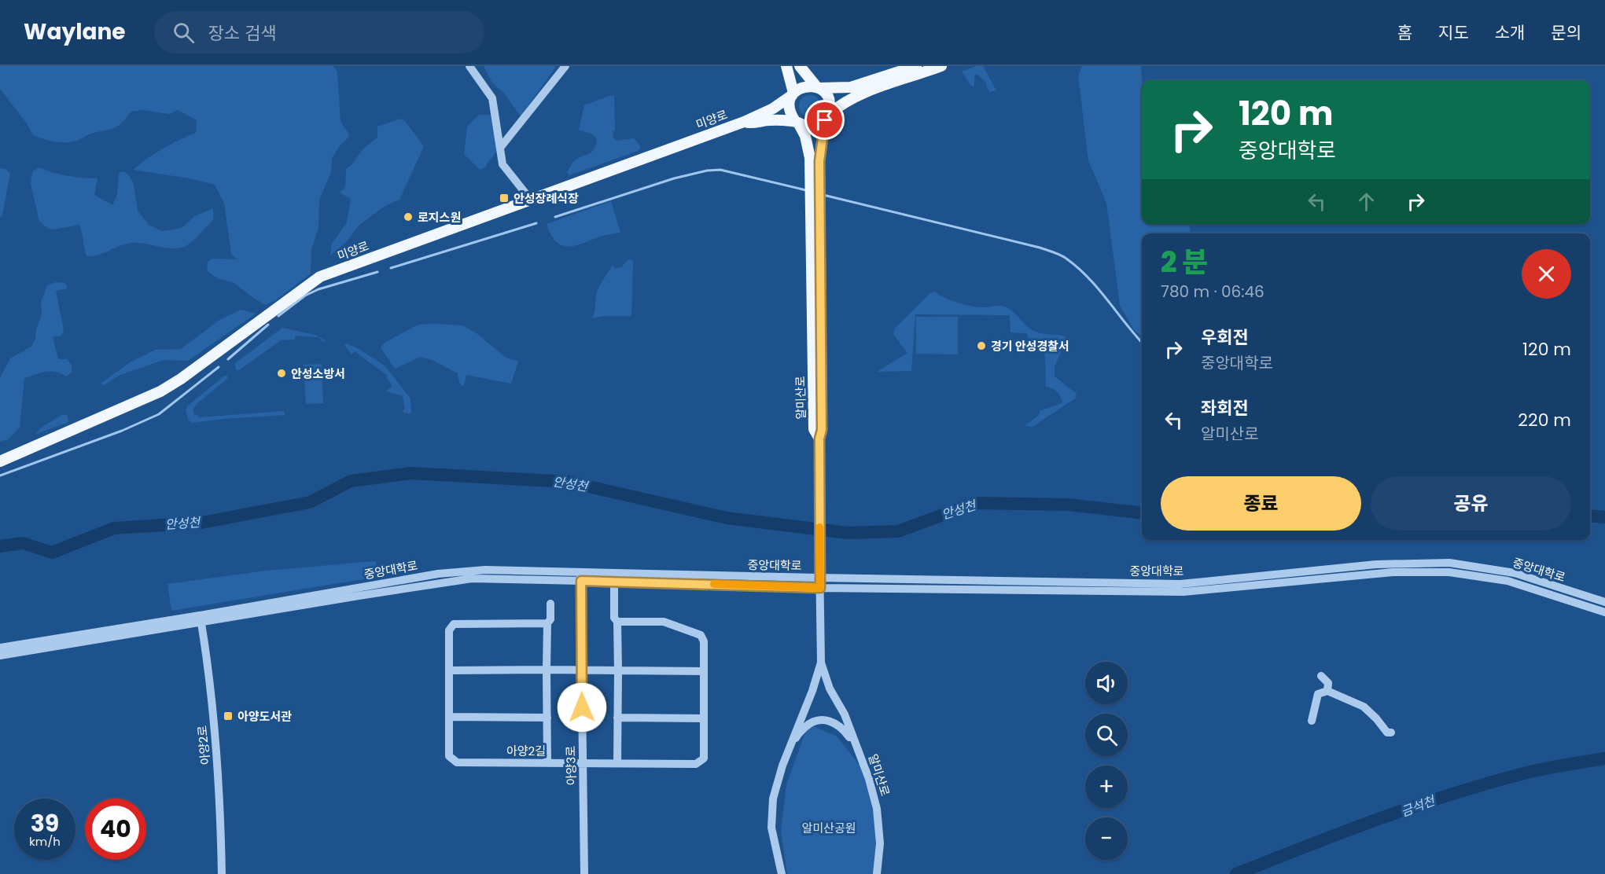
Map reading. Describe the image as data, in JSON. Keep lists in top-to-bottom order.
{
  "streets": {
    "main road": ["미양로", "알미산로"],
    "street": [
      "중앙대학로",
      "아양2로",
      "아양2길",
      "아양3로"
    ]
  },
  "crossings": [
    ["미양로", "알미산로"],
    ["알미산로", "중앙대학로"],
    ["중앙대학로", "아양2로"],
    ["중앙대학로", "아양3로"],
    ["아양2길", "아양3로"]
  ],
  "water": ["안성천", "금석천"],
  "parks": ["알미산공원"],
  "places": {
    "transit": ["안성장례식장", "아양도서관"],
    "other": ["로지스원", "경기 안성경찰서", "안성소방서"]
  },
  "page": {
    "header": "Waylane",
    "search": "장소 검색",
    "nav": [
      "홈",
      "지도",
      "소개",
      "문의"
    ],
    "turn": ["120 m", "중앙대학로"],
    "heading": ["2 분", "780 m · 06:46"],
    "list": [
      {
        "name": "우회전",
        "note": "중앙대학로",
        "value": "120 m"
      },
      {
        "name": "좌회전",
        "note": "알미산로",
        "value": "220 m"
      }
    ],
    "buttons": ["종료", "공유"],
    "map_buttons": ["+", "−"],
    "speed": "39 km/h",
    "limit": "40"
  }
}
